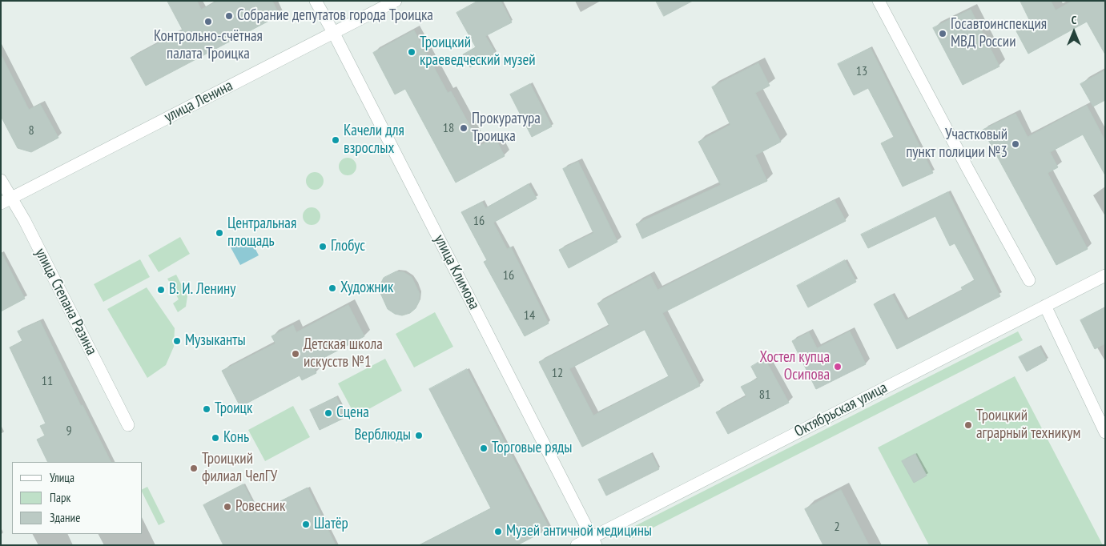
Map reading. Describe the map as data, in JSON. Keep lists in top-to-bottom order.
{
  "streets": {
    "street": [
      "улица Ленина",
      "улица Климова",
      "улица Степана Разина",
      "Октябрьская улица"
    ]
  },
  "crossings": [
    ["улица Ленина", "улица Климова"],
    ["улица Ленина", "улица Степана Разина"],
    ["улица Климова", "Октябрьская улица"]
  ],
  "places": [
    "Собрание депутатов города Троицка",
    "Контрольно-счётная палата Троицка",
    "Госавтоинспекция МВД России",
    "Троицкий краеведческий музей",
    "Прокуратура Троицка",
    "Качели для взрослых",
    "Участковый пункт полиции №3",
    "Центральная площадь",
    "Глобус",
    "Художник",
    "В. И. Ленину",
    "Музыканты",
    "Детская школа искусств №1",
    "Хостел купца Осипова",
    "Троицк",
    "Сцена",
    "Троицкий аграрный техникум",
    "Верблюды",
    "Конь",
    "Торговые ряды",
    "Троицкий филиал ЧелГУ",
    "Ровесник",
    "Шатёр",
    "Музей античной медицины"
  ],
  "house_numbers": [
    "13",
    "18",
    "8",
    "16",
    "16",
    "14",
    "12",
    "11",
    "81",
    "9",
    "2"
  ],
  "legend": ["Улица", "Парк", "Здание"],
  "north": "top"
}
